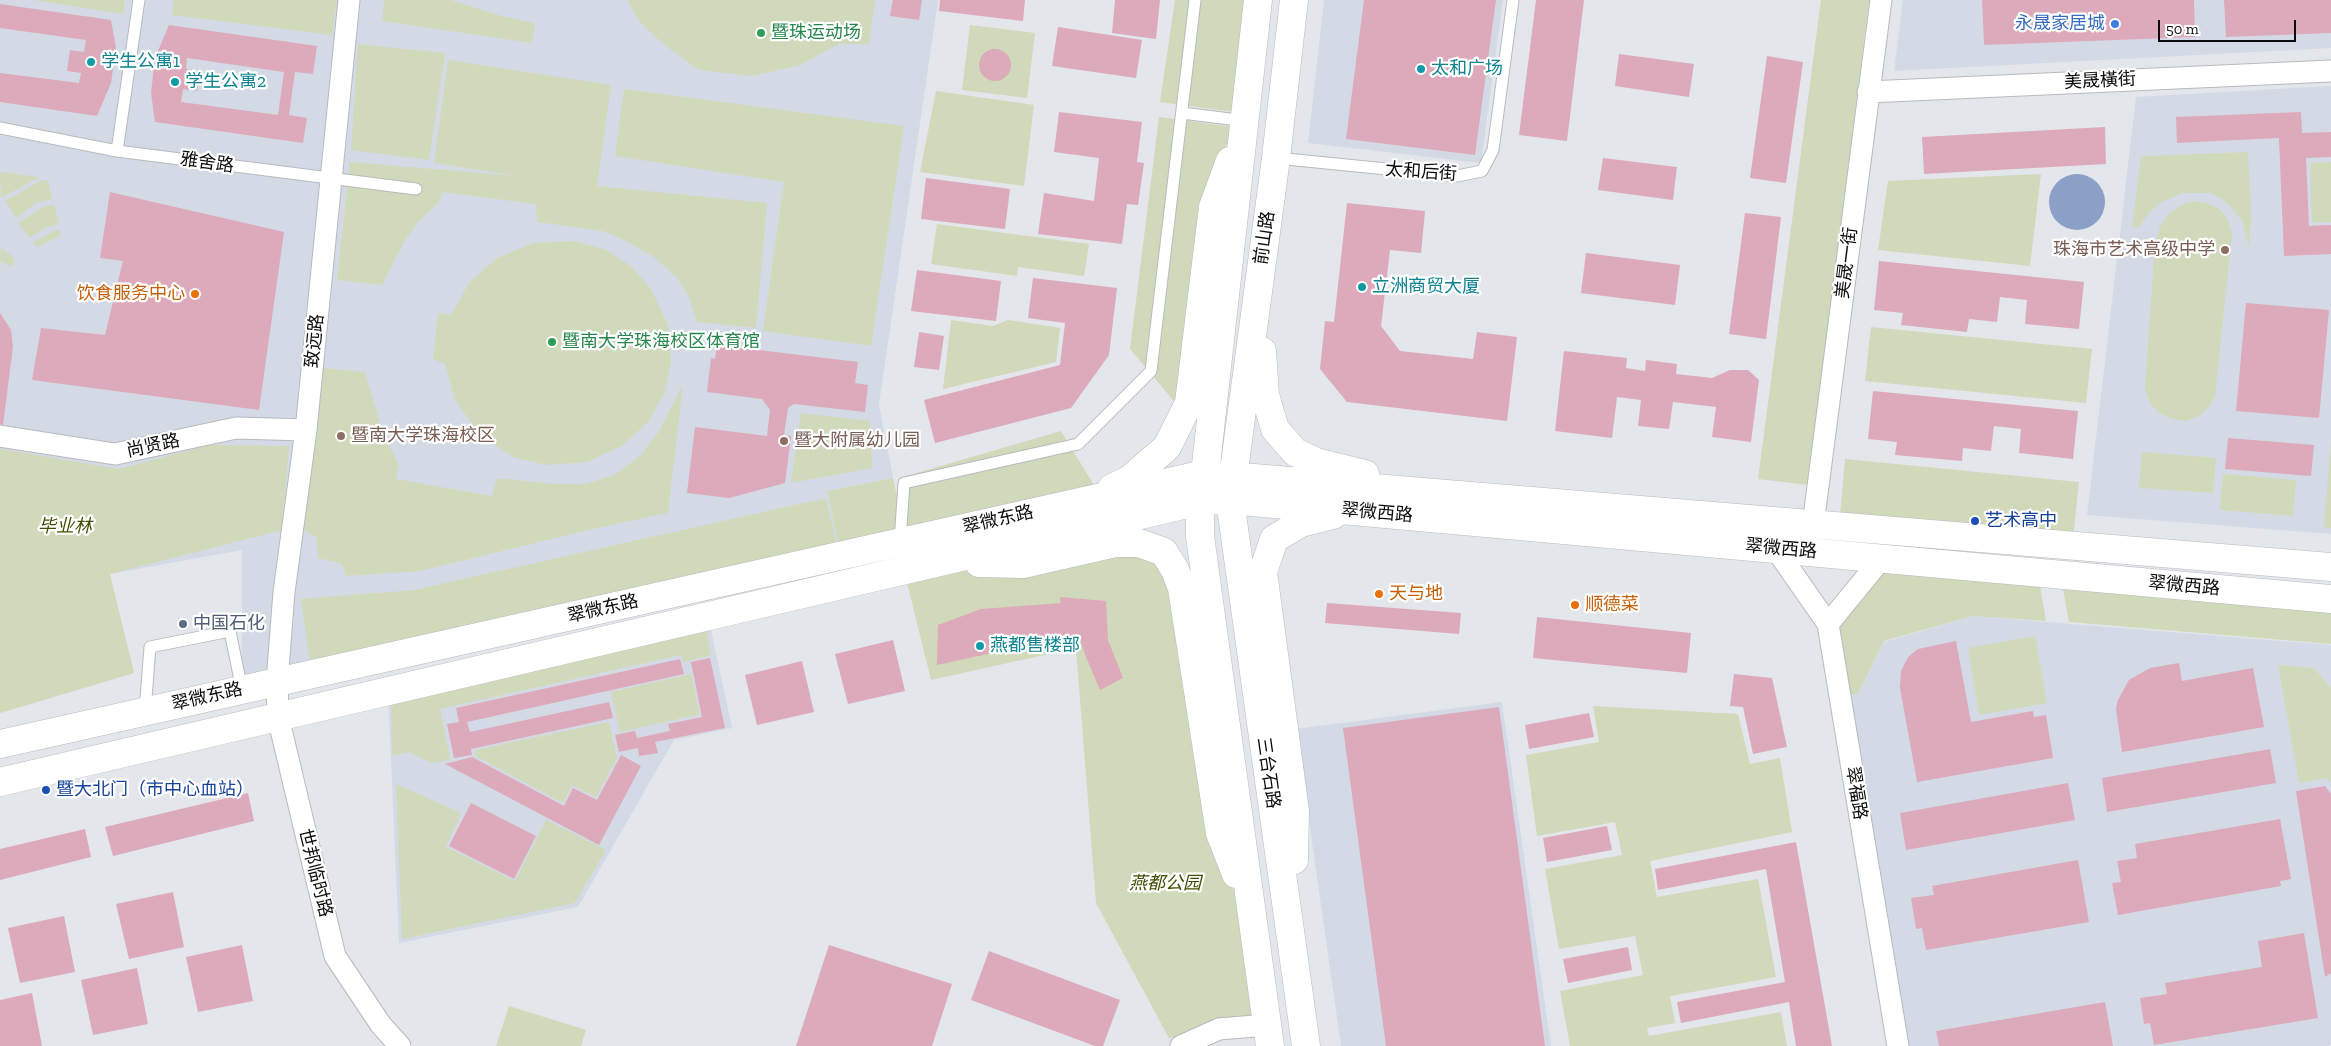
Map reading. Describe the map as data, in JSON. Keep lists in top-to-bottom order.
{
  "streets": {
    "main road": [
      "前山路",
      "翠微西路",
      "翠微东路",
      "三台石路"
    ],
    "street": [
      "美晟橫街",
      "美晟一街",
      "致远路",
      "尚贤路",
      "翠福路",
      "世邦临时路"
    ],
    "lane": ["雅舍路", "太和后街"]
  },
  "crossings": [
    ["美晟橫街", "美晟一街"],
    ["雅舍路", "致远路"],
    ["太和后街", "前山路"],
    ["前山路", "翠微西路"],
    ["前山路", "翠微东路"],
    ["前山路", "三台石路"],
    ["美晟一街", "翠微西路"],
    ["致远路", "尚贤路"],
    ["致远路", "翠微东路"],
    ["致远路", "世邦临时路"],
    ["翠微西路", "翠微东路"],
    ["翠微西路", "三台石路"],
    ["翠微东路", "三台石路"],
    ["翠微东路", "世邦临时路"]
  ],
  "parks": ["毕业林", "燕都公园"],
  "places": [
    "永晟家居城",
    "暨珠运动场",
    "学生公寓1",
    "太和广场",
    "学生公寓2",
    "珠海市艺术高级中学",
    "立洲商贸大厦",
    "饮食服务中心",
    "暨南大学珠海校区体育馆",
    "暨南大学珠海校区",
    "暨大附属幼儿园",
    "艺术高中",
    "天与地",
    "顺德菜",
    "中国石化",
    "燕都售楼部",
    "暨大北门（市中心血站）"
  ],
  "scale_bar": "50 m"
}
